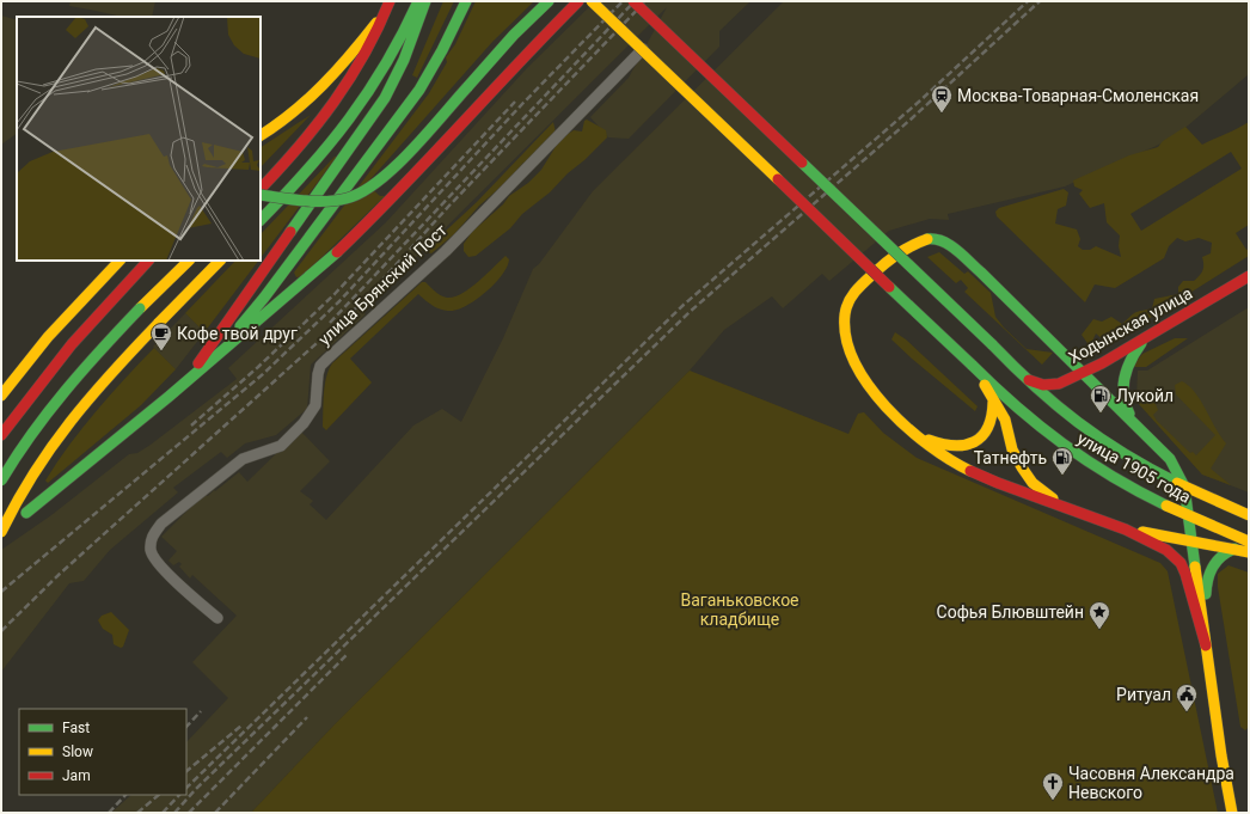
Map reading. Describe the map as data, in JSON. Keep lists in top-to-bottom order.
{
  "streets": {
    "main road": ["Ходынская улица", "улица 1905 года"],
    "street": ["улица Брянский Пост"]
  },
  "crossings": [
    ["Ходынская улица", "улица 1905 года"]
  ],
  "parks": ["Ваганьковское кладбище"],
  "places": {
    "station": ["Москва-Товарная-Смоленская"],
    "cafe": ["Кофе твой друг"],
    "fuel station": ["Лукойл", "Татнефть"],
    "place": ["Софья Блювштейн"],
    "public building": ["Ритуал"],
    "church": ["Часовня Александра Невского"]
  },
  "legend": ["Fast", "Slow", "Jam"]
}
